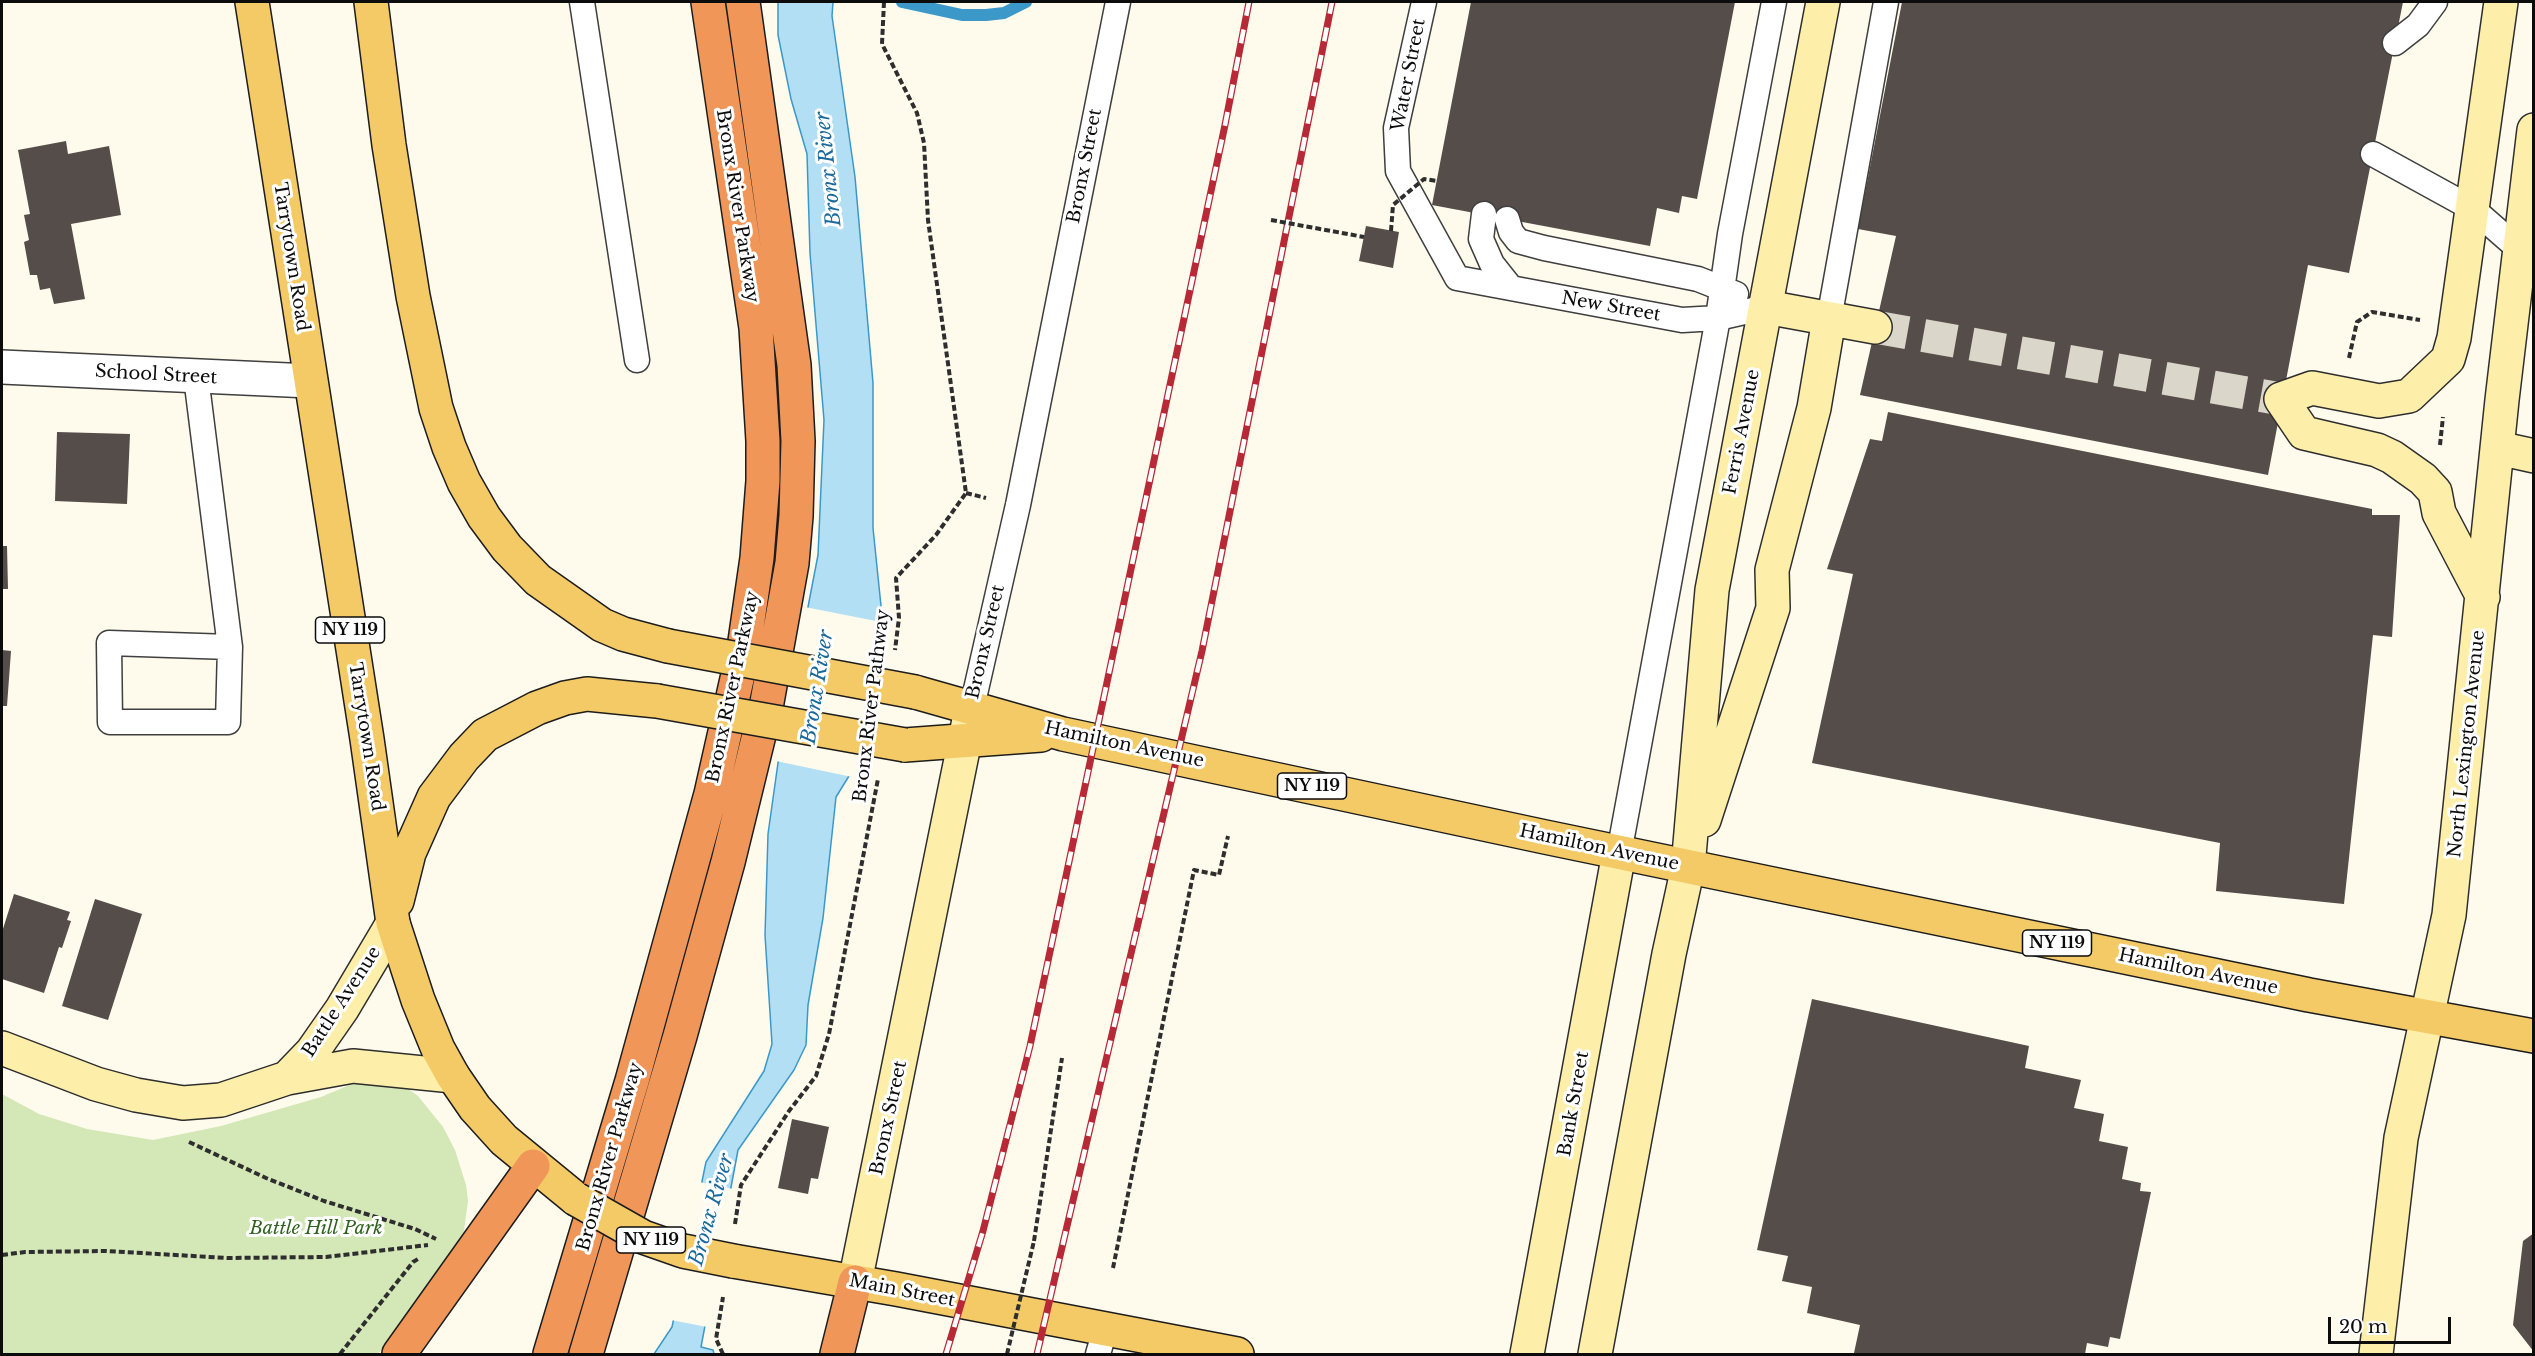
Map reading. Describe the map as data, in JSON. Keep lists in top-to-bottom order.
{
  "streets": {
    "highway": ["Bronx River Parkway"],
    "main road": [
      "Tarrytown Road",
      "NY 119",
      "Hamilton Avenue",
      "Main Street"
    ],
    "street": [
      "Bronx Street",
      "New Street",
      "School Street",
      "Ferris Avenue",
      "North Lexington Avenue",
      "Battle Avenue",
      "Bank Street"
    ],
    "lane": ["Water Street"],
    "path": ["Bronx River Pathway"]
  },
  "crossings": [
    ["Water Street", "New Street"],
    ["Bronx Street", "Hamilton Avenue"],
    ["Bronx Street", "Main Street"],
    ["Tarrytown Road", "School Street"],
    ["Tarrytown Road", "Battle Avenue"],
    ["Tarrytown Road", "Main Street"],
    ["New Street", "Ferris Avenue"],
    ["Ferris Avenue", "Hamilton Avenue"],
    ["North Lexington Avenue", "Hamilton Avenue"],
    ["Hamilton Avenue", "Bank Street"]
  ],
  "water": ["Bronx River"],
  "parks": ["Battle Hill Park"],
  "scale_bar": "20 m"
}
